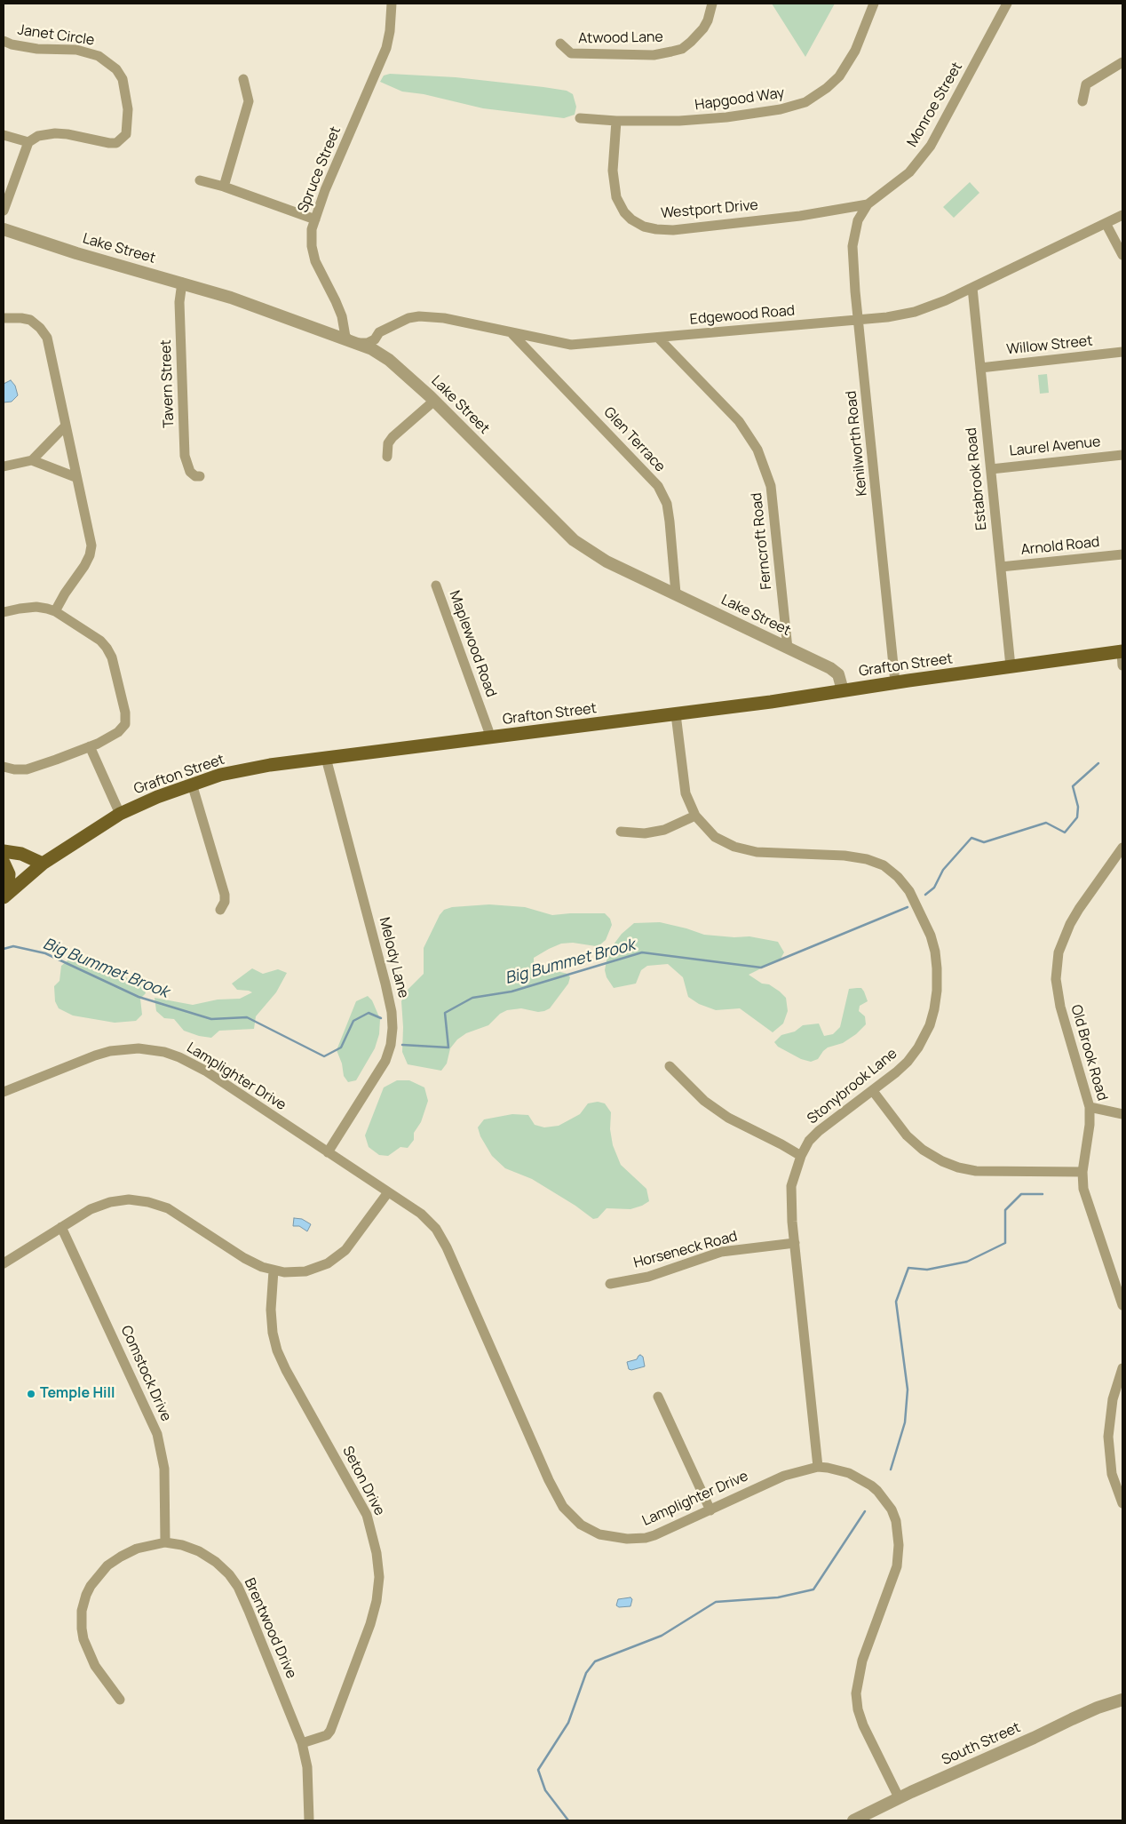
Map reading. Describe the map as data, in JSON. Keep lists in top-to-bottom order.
{
  "streets": {
    "main road": ["Grafton Street"],
    "street": [
      "Janet Circle",
      "Atwood Lane",
      "Hapgood Way",
      "Monroe Street",
      "Spruce Street",
      "Westport Drive",
      "Lake Street",
      "Edgewood Road",
      "Willow Street",
      "Tavern Street",
      "Glen Terrace",
      "Kenilworth Road",
      "Laurel Avenue",
      "Estabrook Road",
      "Ferncroft Road",
      "Arnold Road",
      "Maplewood Road",
      "Melody Lane",
      "Old Brook Road",
      "Lamplighter Drive",
      "Stonybrook Lane",
      "Horseneck Road",
      "Comstock Drive",
      "Seton Drive",
      "Brentwood Drive",
      "South Street"
    ]
  },
  "crossings": [
    ["Hapgood Way", "Westport Drive"],
    ["Monroe Street", "Westport Drive"],
    ["Monroe Street", "Kenilworth Road"],
    ["Spruce Street", "Lake Street"],
    ["Spruce Street", "Edgewood Road"],
    ["Westport Drive", "Kenilworth Road"],
    ["Lake Street", "Edgewood Road"],
    ["Lake Street", "Tavern Street"],
    ["Lake Street", "Glen Terrace"],
    ["Lake Street", "Ferncroft Road"],
    ["Lake Street", "Grafton Street"],
    ["Edgewood Road", "Glen Terrace"],
    ["Edgewood Road", "Kenilworth Road"],
    ["Edgewood Road", "Estabrook Road"],
    ["Edgewood Road", "Ferncroft Road"],
    ["Willow Street", "Estabrook Road"],
    ["Kenilworth Road", "Grafton Street"],
    ["Laurel Avenue", "Estabrook Road"],
    ["Estabrook Road", "Arnold Road"],
    ["Estabrook Road", "Grafton Street"],
    ["Maplewood Road", "Grafton Street"],
    ["Grafton Street", "Melody Lane"],
    ["Grafton Street", "Stonybrook Lane"],
    ["Melody Lane", "Lamplighter Drive"],
    ["Lamplighter Drive", "Stonybrook Lane"],
    ["Lamplighter Drive", "South Street"],
    ["Stonybrook Lane", "Horseneck Road"],
    ["Comstock Drive", "Brentwood Drive"],
    ["Seton Drive", "Brentwood Drive"]
  ],
  "water": ["Big Bummet Brook"],
  "places": ["Temple Hill"]
}
